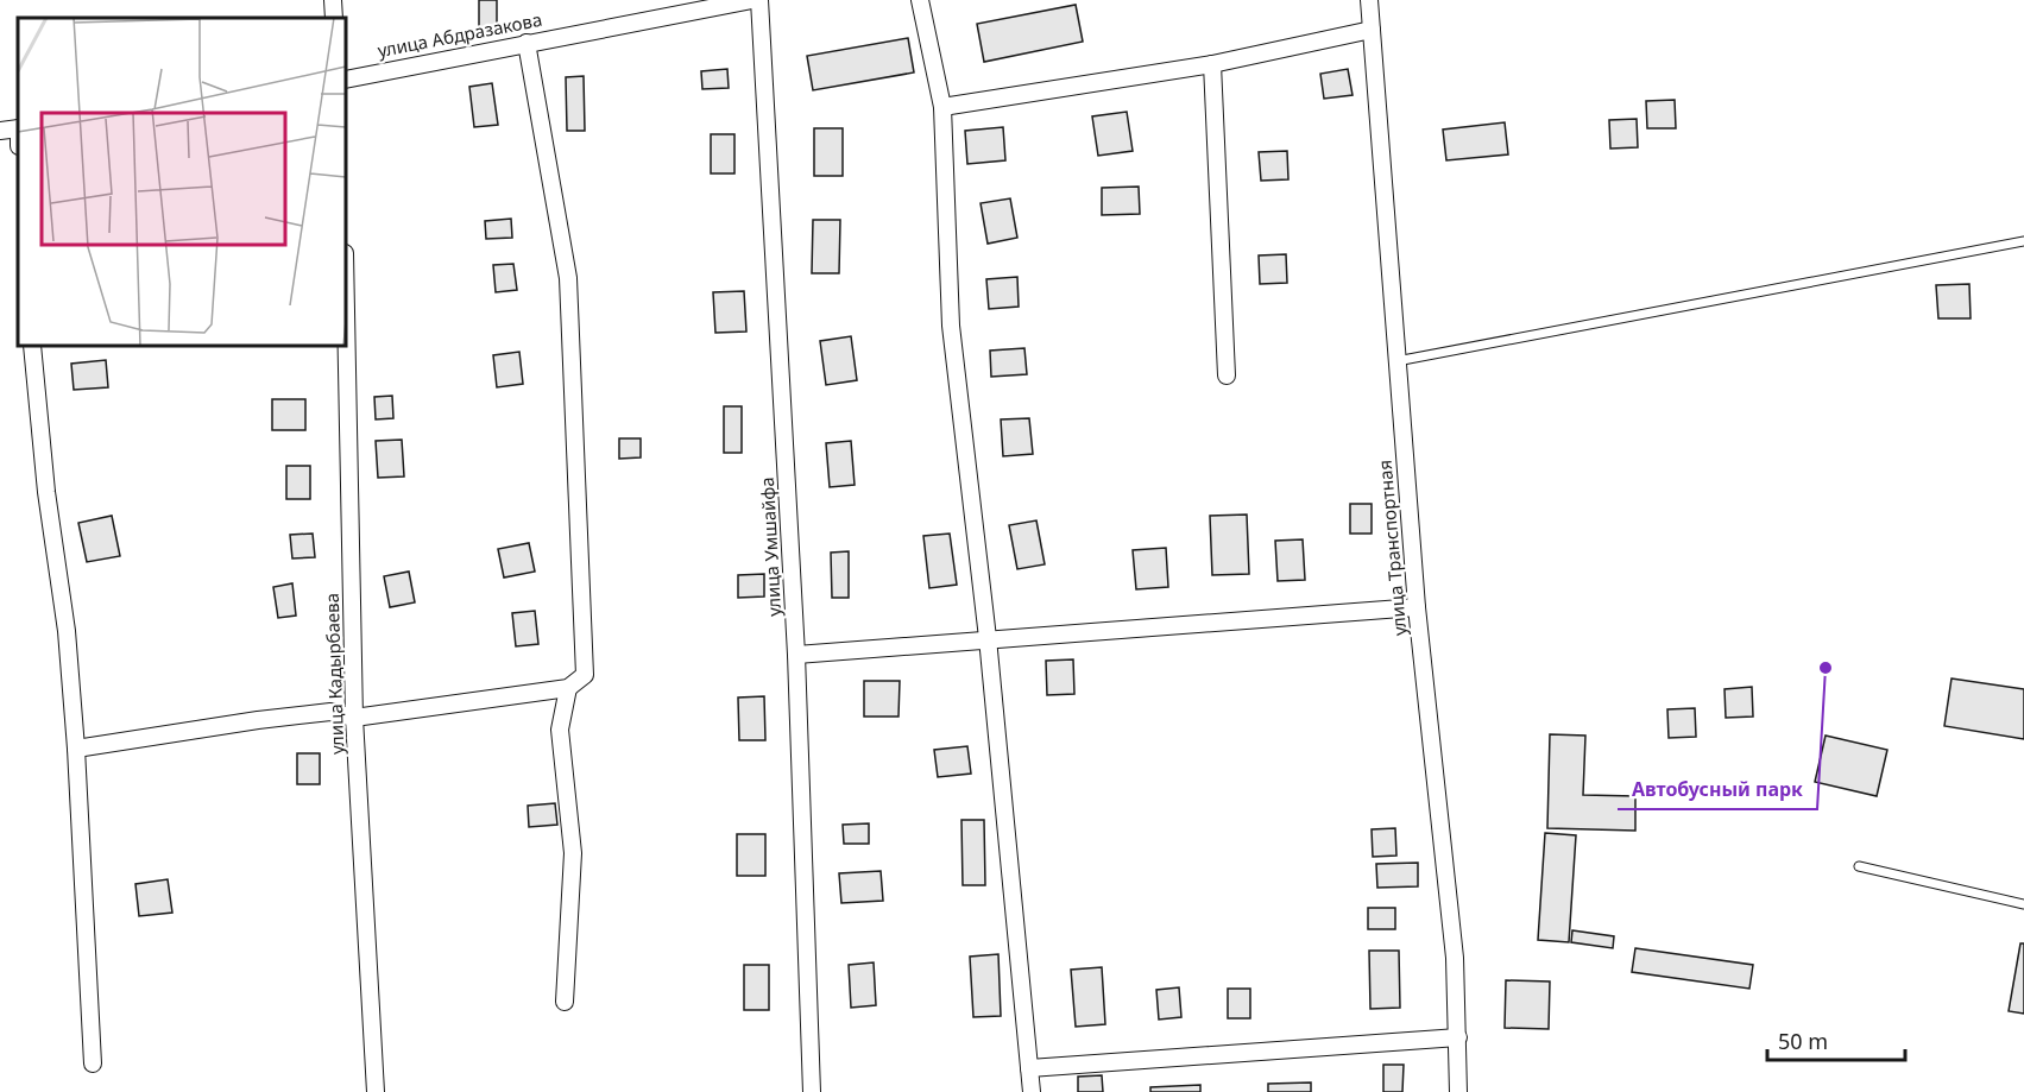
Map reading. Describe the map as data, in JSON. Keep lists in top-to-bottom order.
{
  "streets": {
    "street": [
      "улица Абдразакова",
      "улица Умшайфа",
      "улица Транспортная",
      "улица Кадырбаева"
    ]
  },
  "places": ["Автобусный парк"],
  "scale_bar": "50 m"
}
